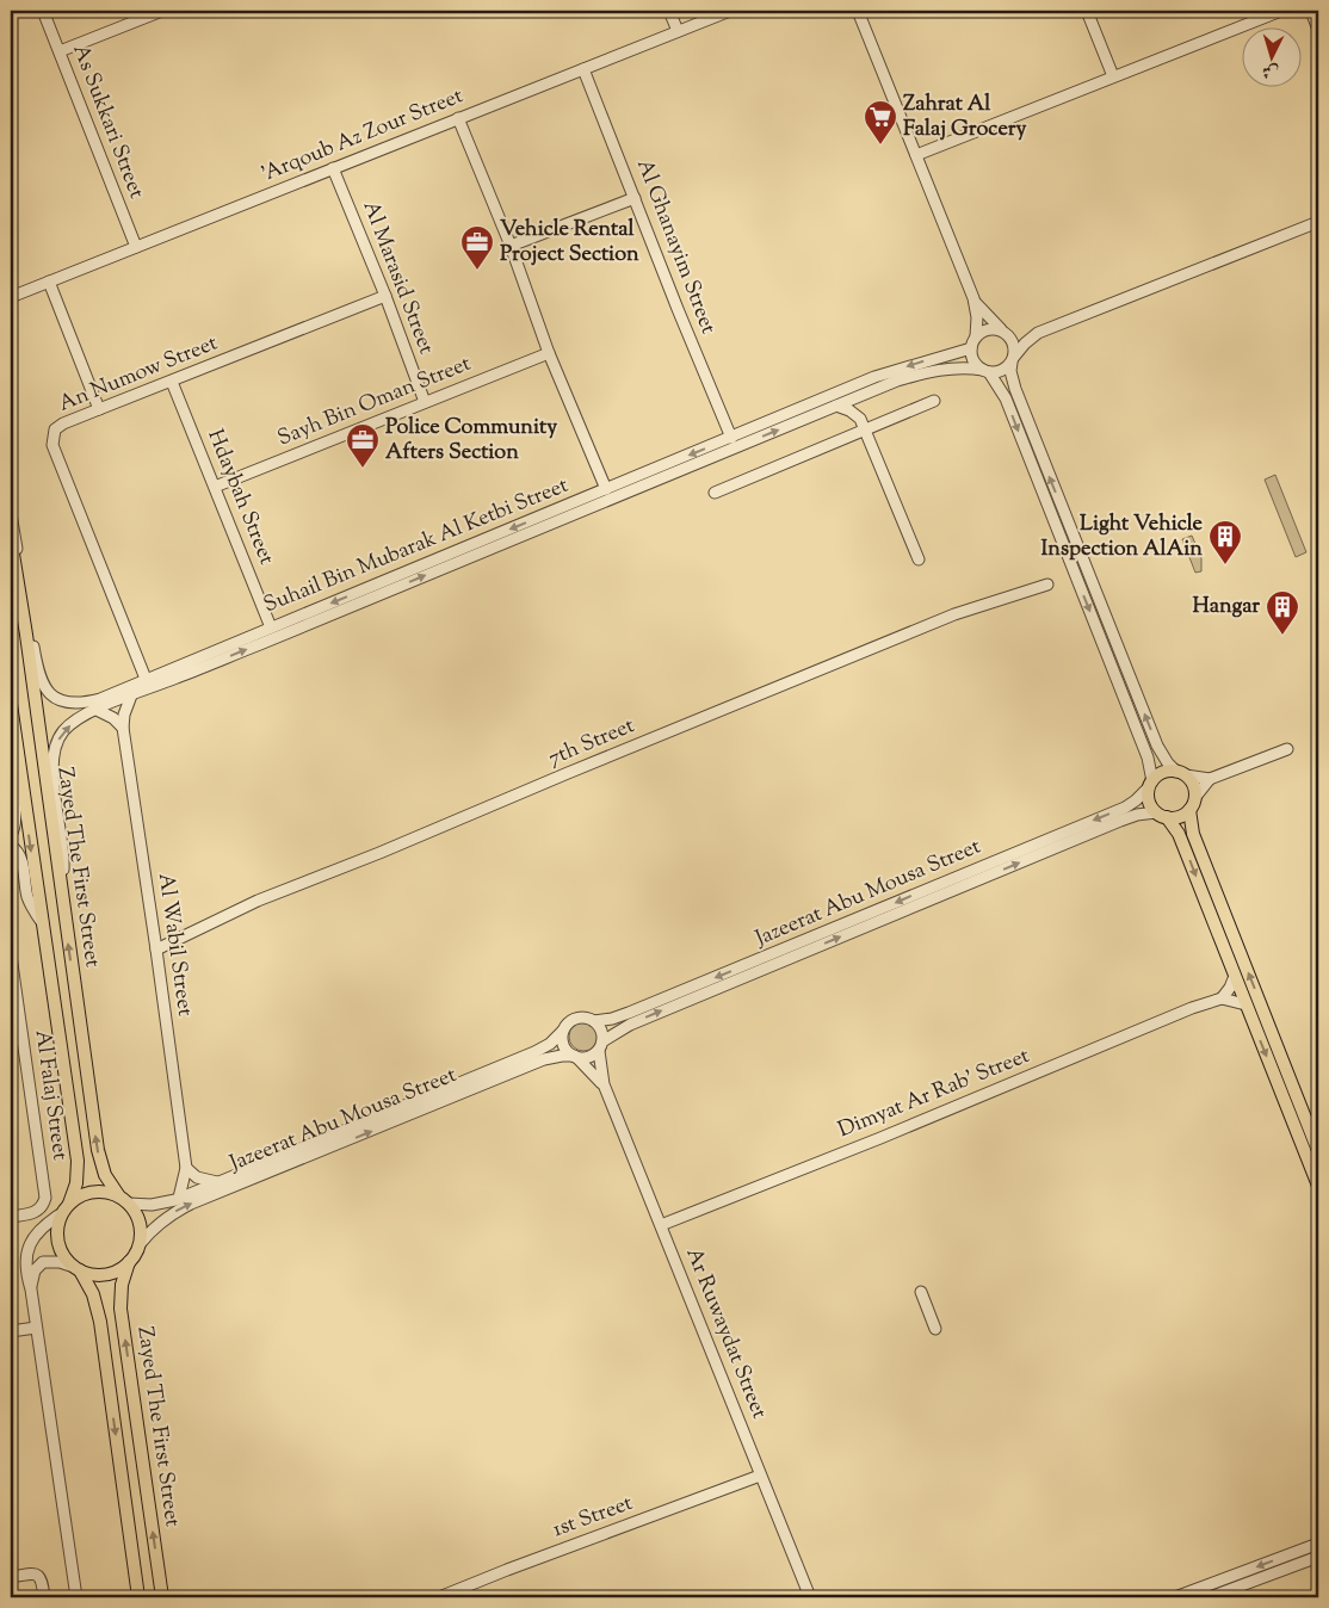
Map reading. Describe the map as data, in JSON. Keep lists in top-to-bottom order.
{
  "streets": {
    "main road": ["Zayed The First Street"],
    "street": [
      "As Sukkari Street",
      "'Arqoub Az Zour Street",
      "Al Ghanayim Street",
      "Al Marasid Street",
      "An Numow Street",
      "Sayh Bin Oman Street",
      "Hdaybah Street",
      "Suhail Bin Mubarak Al Ketbi Street",
      "7th Street",
      "Jazeerat Abu Mousa Street",
      "Al Wabil Street",
      "Dimyat Ar Rab' Street",
      "Al Falaj Street",
      "Ar Ruwaydat Street",
      "1st Street"
    ]
  },
  "crossings": [
    ["As Sukkari Street", "'Arqoub Az Zour Street"],
    ["'Arqoub Az Zour Street", "Al Ghanayim Street"],
    ["'Arqoub Az Zour Street", "Al Marasid Street"],
    ["Al Ghanayim Street", "Suhail Bin Mubarak Al Ketbi Street"],
    ["Al Marasid Street", "An Numow Street"],
    ["Al Marasid Street", "Sayh Bin Oman Street"],
    ["An Numow Street", "Hdaybah Street"],
    ["An Numow Street", "Suhail Bin Mubarak Al Ketbi Street"],
    ["Sayh Bin Oman Street", "Hdaybah Street"],
    ["Hdaybah Street", "Suhail Bin Mubarak Al Ketbi Street"],
    ["Suhail Bin Mubarak Al Ketbi Street", "Zayed The First Street"],
    ["Suhail Bin Mubarak Al Ketbi Street", "Al Wabil Street"],
    ["7th Street", "Al Wabil Street"],
    ["Zayed The First Street", "Jazeerat Abu Mousa Street"],
    ["Jazeerat Abu Mousa Street", "Al Wabil Street"],
    ["Jazeerat Abu Mousa Street", "Ar Ruwaydat Street"],
    ["Dimyat Ar Rab' Street", "Ar Ruwaydat Street"],
    ["Ar Ruwaydat Street", "1st Street"]
  ],
  "places": {
    "supermarket": ["Zahrat Al Falaj Grocery"],
    "office": ["Vehicle Rental Project Section", "Police Community Afters Section"],
    "building": ["Light Vehicle Inspection AlAin", "Hangar"]
  },
  "north": "bottom"
}
